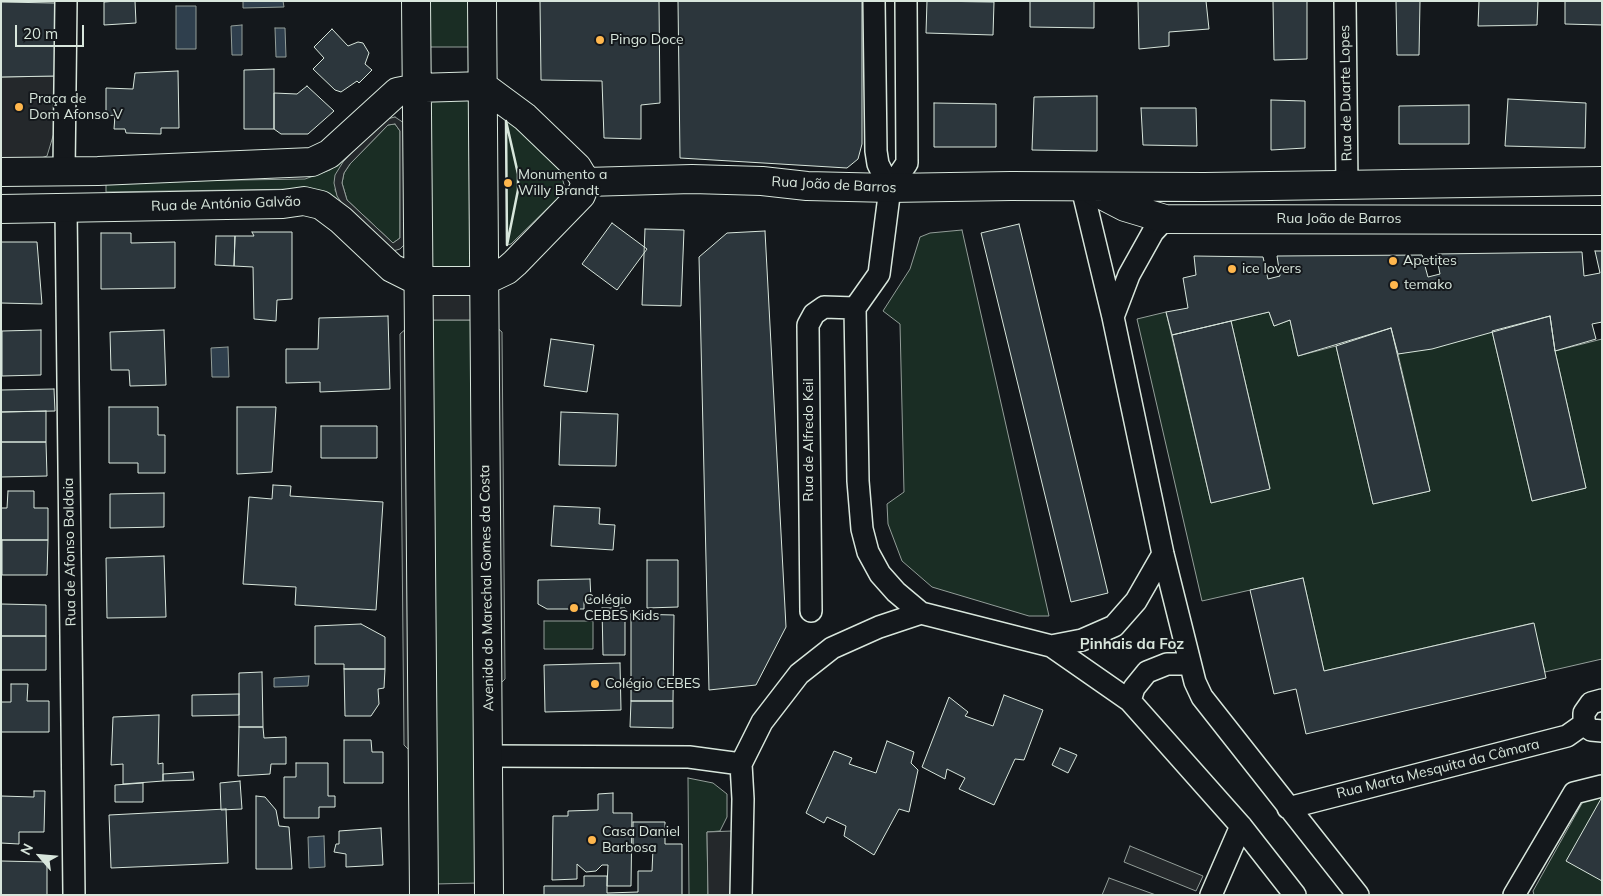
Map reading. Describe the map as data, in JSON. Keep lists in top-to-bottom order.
{
  "streets": {
    "street": [
      "Rua de Duarte Lopes",
      "Rua João de Barros",
      "Rua de António Galvão",
      "Rua de Alfredo Keil",
      "Rua de Afonso Baldaia",
      "Avenida do Marechal Gomes da Costa",
      "Rua Marta Mesquita da Câmara"
    ]
  },
  "crossings": [
    ["Rua de Duarte Lopes", "Rua João de Barros"],
    ["Rua de António Galvão", "Rua de Afonso Baldaia"]
  ],
  "districts": ["Pinhais da Foz"],
  "places": [
    "Pingo Doce",
    "Praça de Dom Afonso V",
    "Monumento a Willy Brandt",
    "Apetites",
    "ice lovers",
    "temako",
    "Colégio CEBES Kids",
    "Colégio CEBES",
    "Casa Daniel Barbosa"
  ],
  "scale_bar": "20 m",
  "north": "top left"
}
